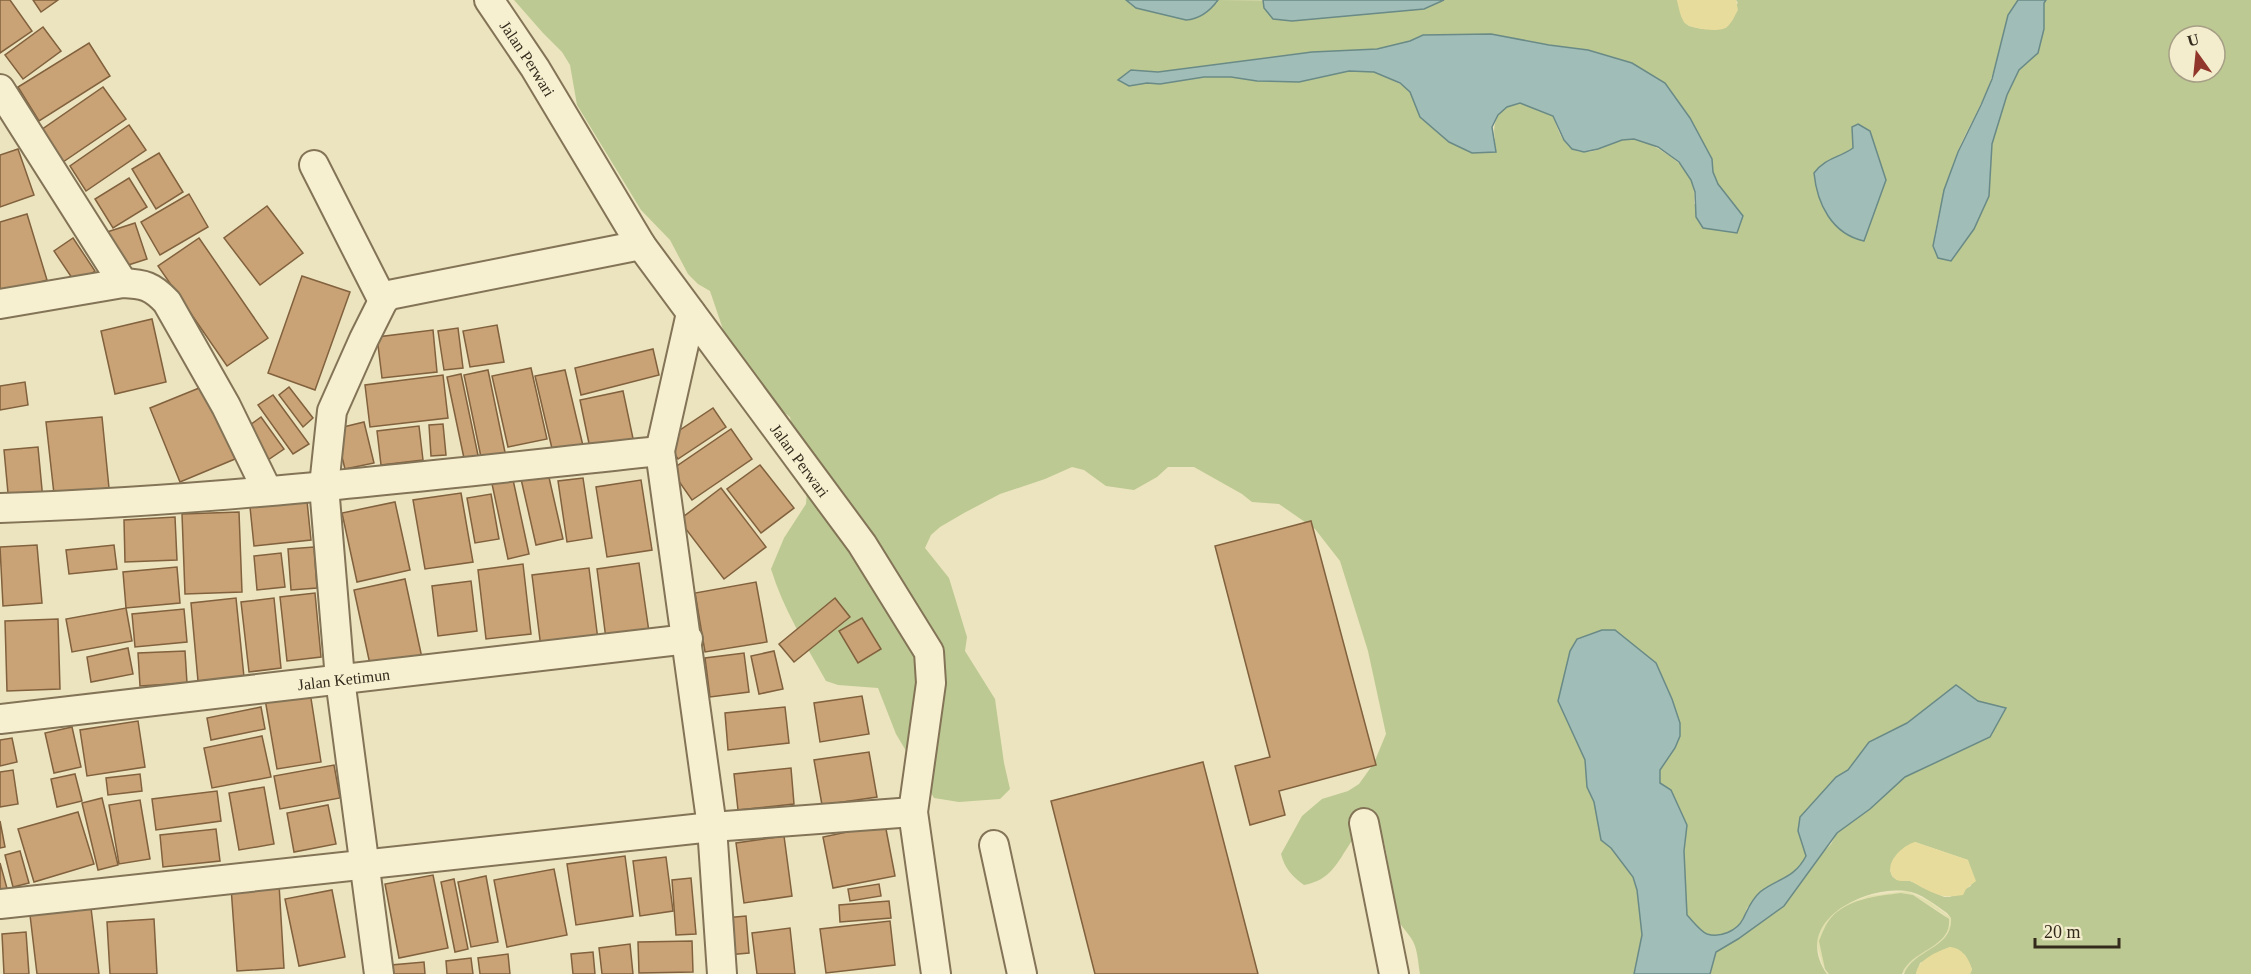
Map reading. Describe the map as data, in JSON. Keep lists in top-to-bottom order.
{
  "streets": {
    "street": ["Jalan Perwari", "Jalan Ketimun"]
  },
  "scale_bar": "20 m",
  "north": "top"
}
